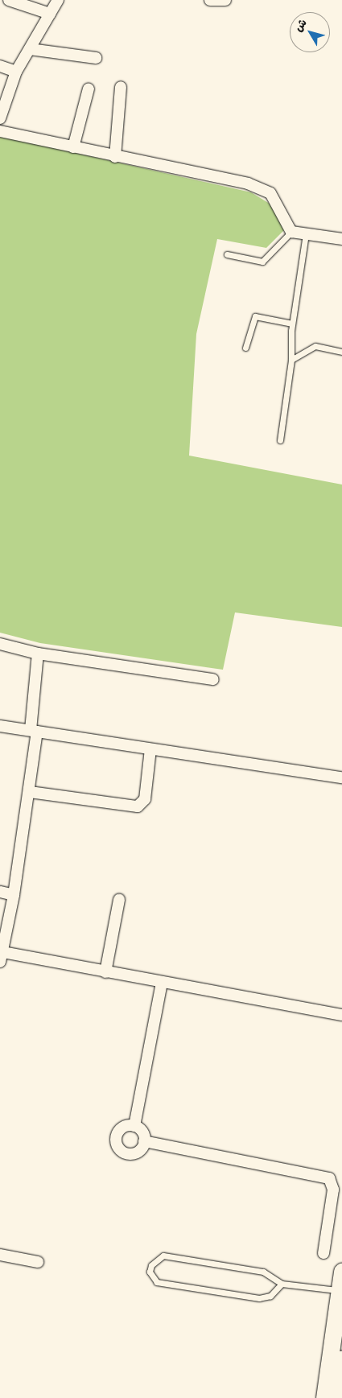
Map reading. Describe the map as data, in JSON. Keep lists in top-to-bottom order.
{
  "north": "top left"
}
